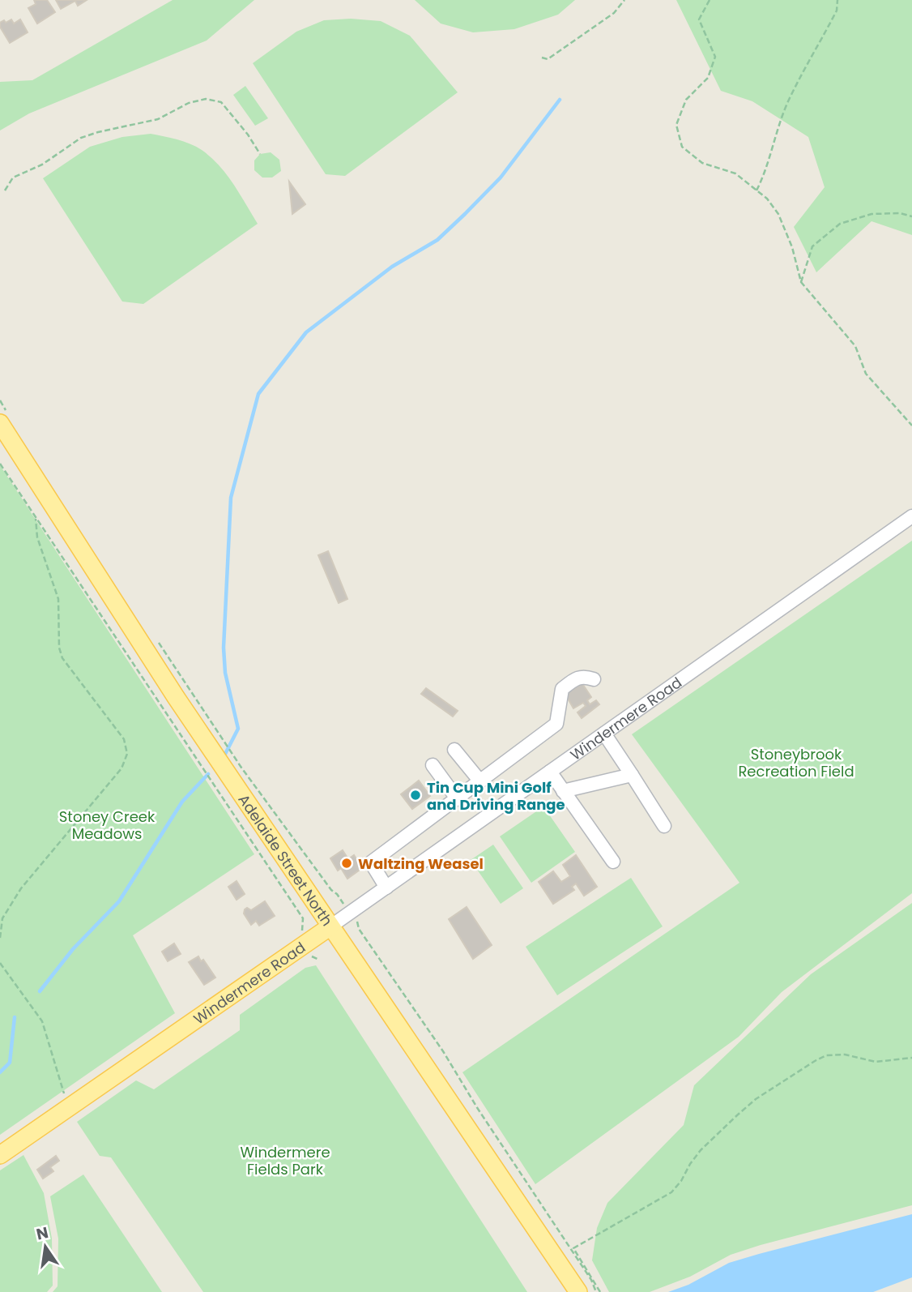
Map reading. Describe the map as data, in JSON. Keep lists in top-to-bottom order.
{
  "streets": {
    "main road": ["Windermere Road", "Adelaide Street North"]
  },
  "crossings": [
    ["Windermere Road", "Adelaide Street North"]
  ],
  "parks": ["Stoneybrook Recreation Field", "Stoney Creek Meadows", "Windermere Fields Park"],
  "places": ["Tin Cup Mini Golf and Driving Range", "Waltzing Weasel"],
  "north": "top"
}
